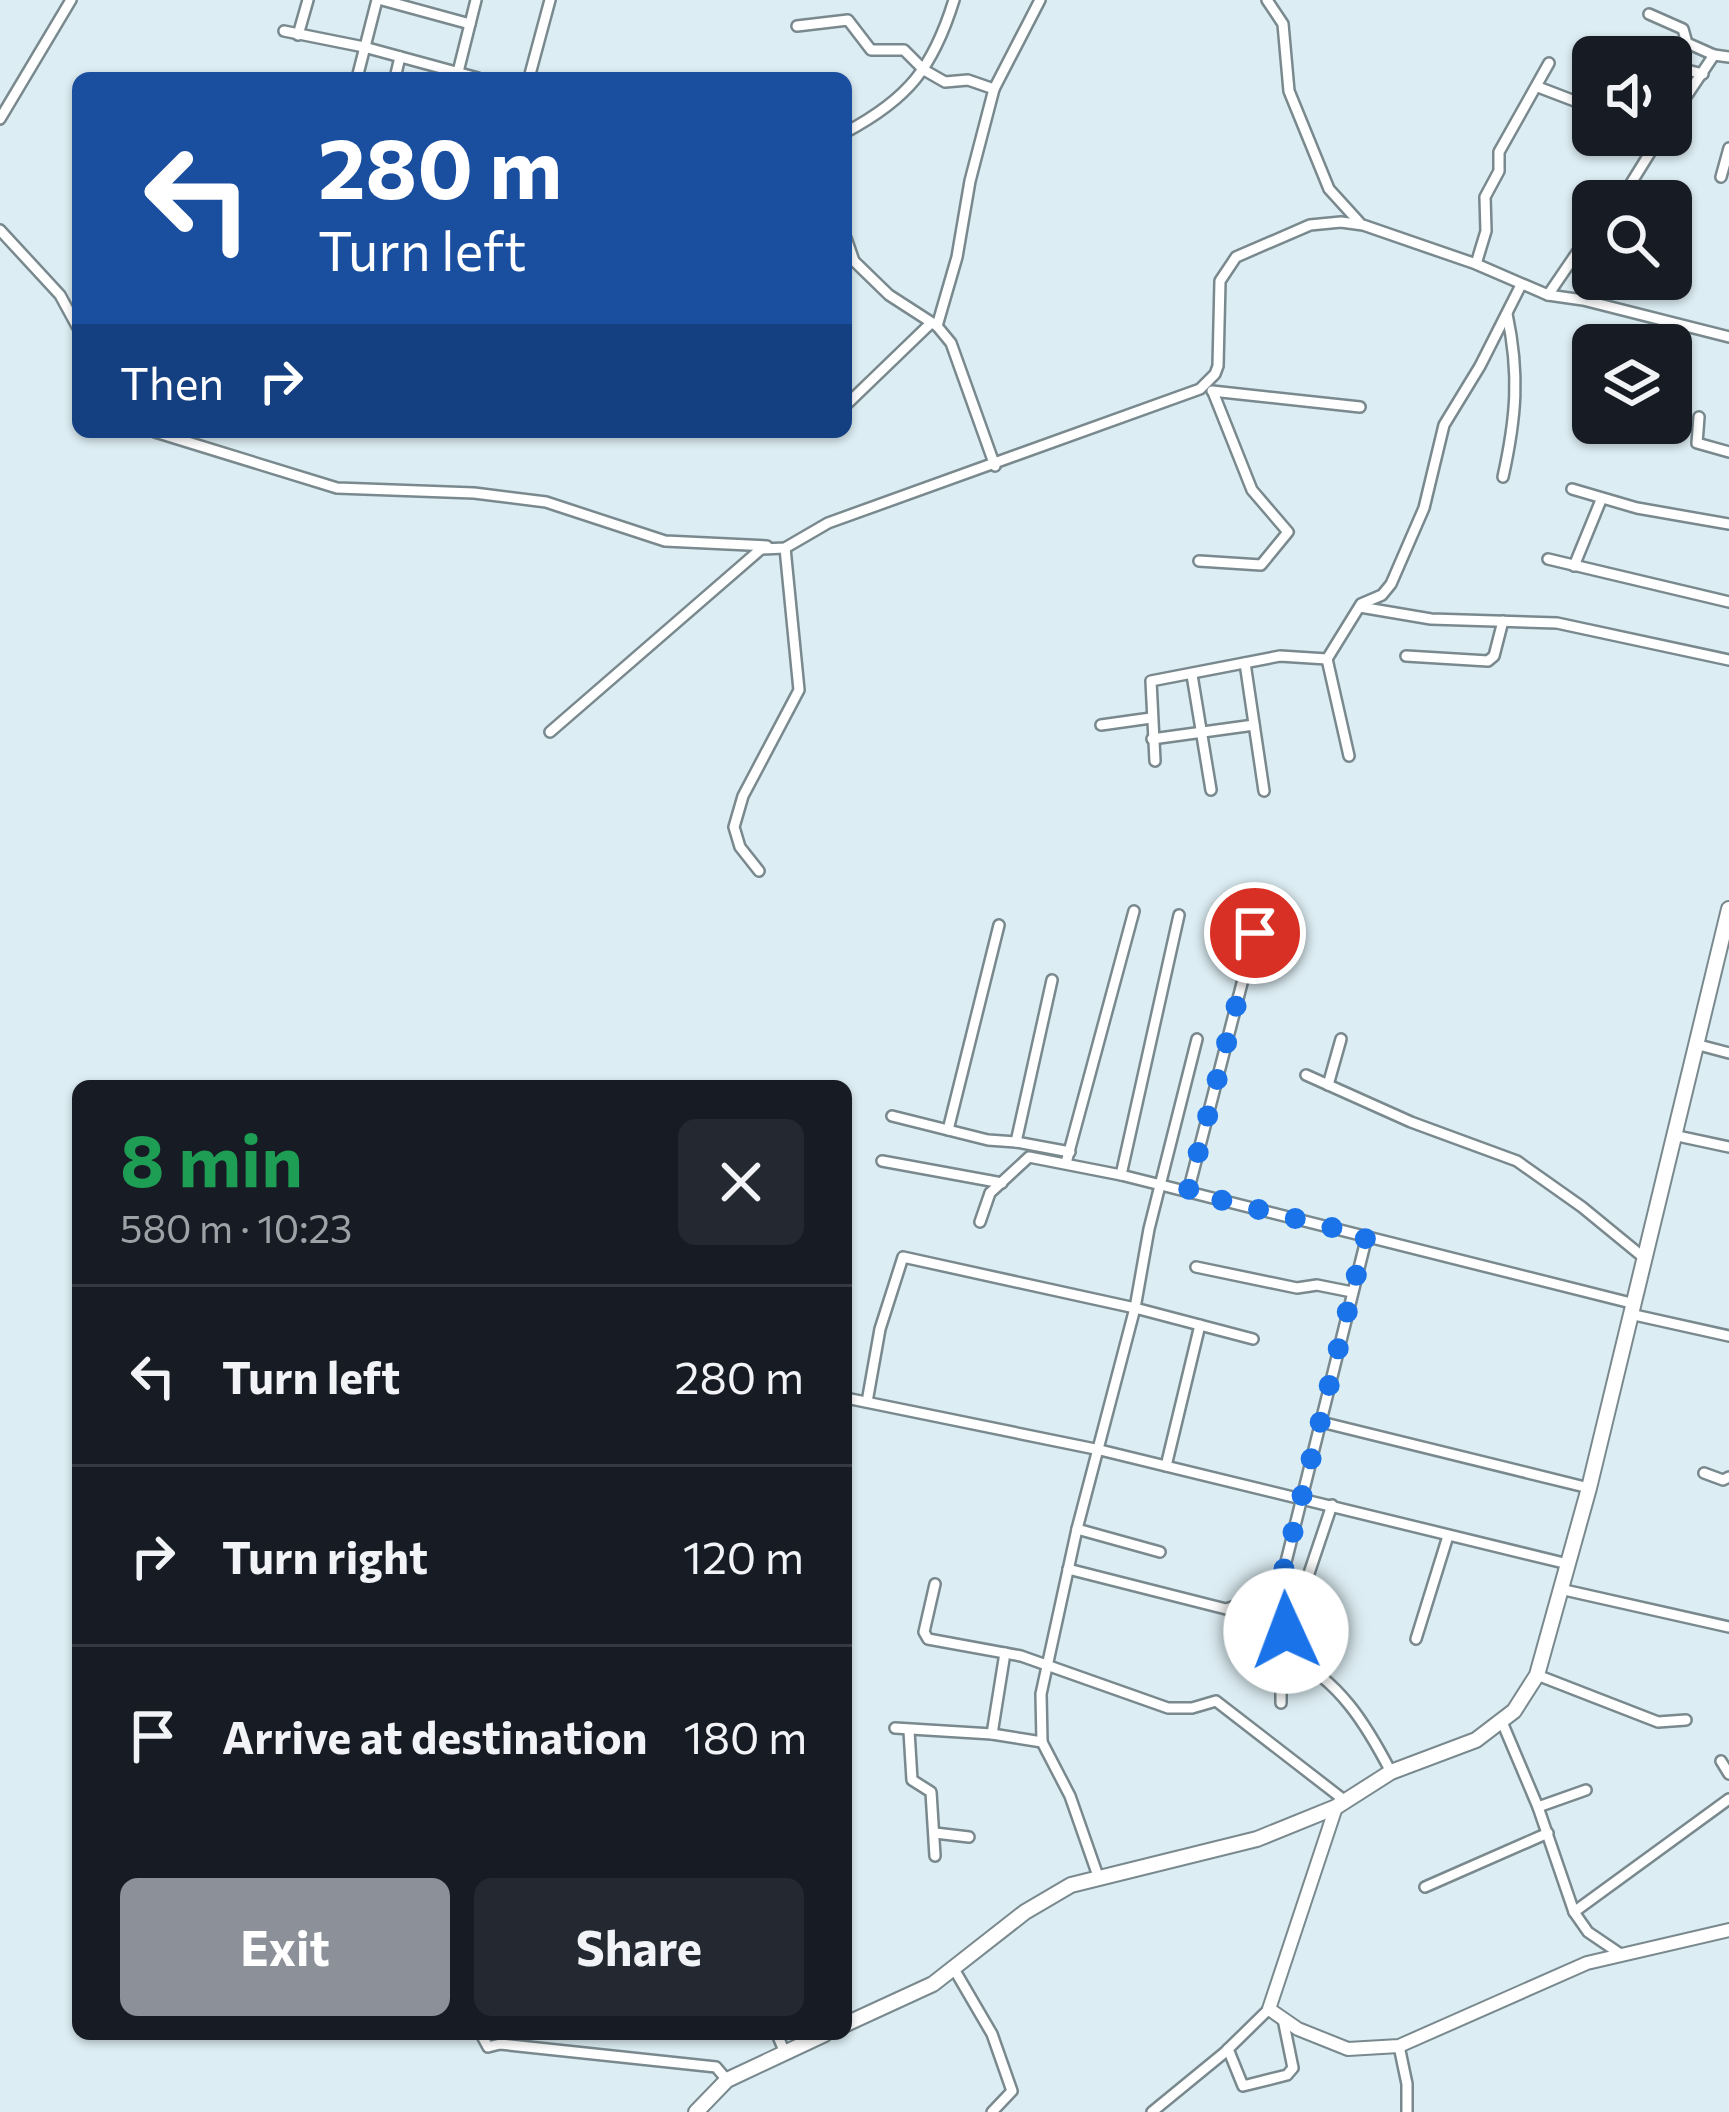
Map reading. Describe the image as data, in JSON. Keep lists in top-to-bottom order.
{
  "page": {
    "turn": ["280 m", "Turn left"],
    "then": "Then",
    "heading": ["8 min", "580 m · 10:23"],
    "list": [
      {
        "name": "Turn left",
        "value": "280 m"
      },
      {
        "name": "Turn right",
        "value": "120 m"
      },
      {
        "name": "Arrive at destination",
        "value": "180 m"
      }
    ],
    "buttons": ["Exit", "Share"]
  }
}
